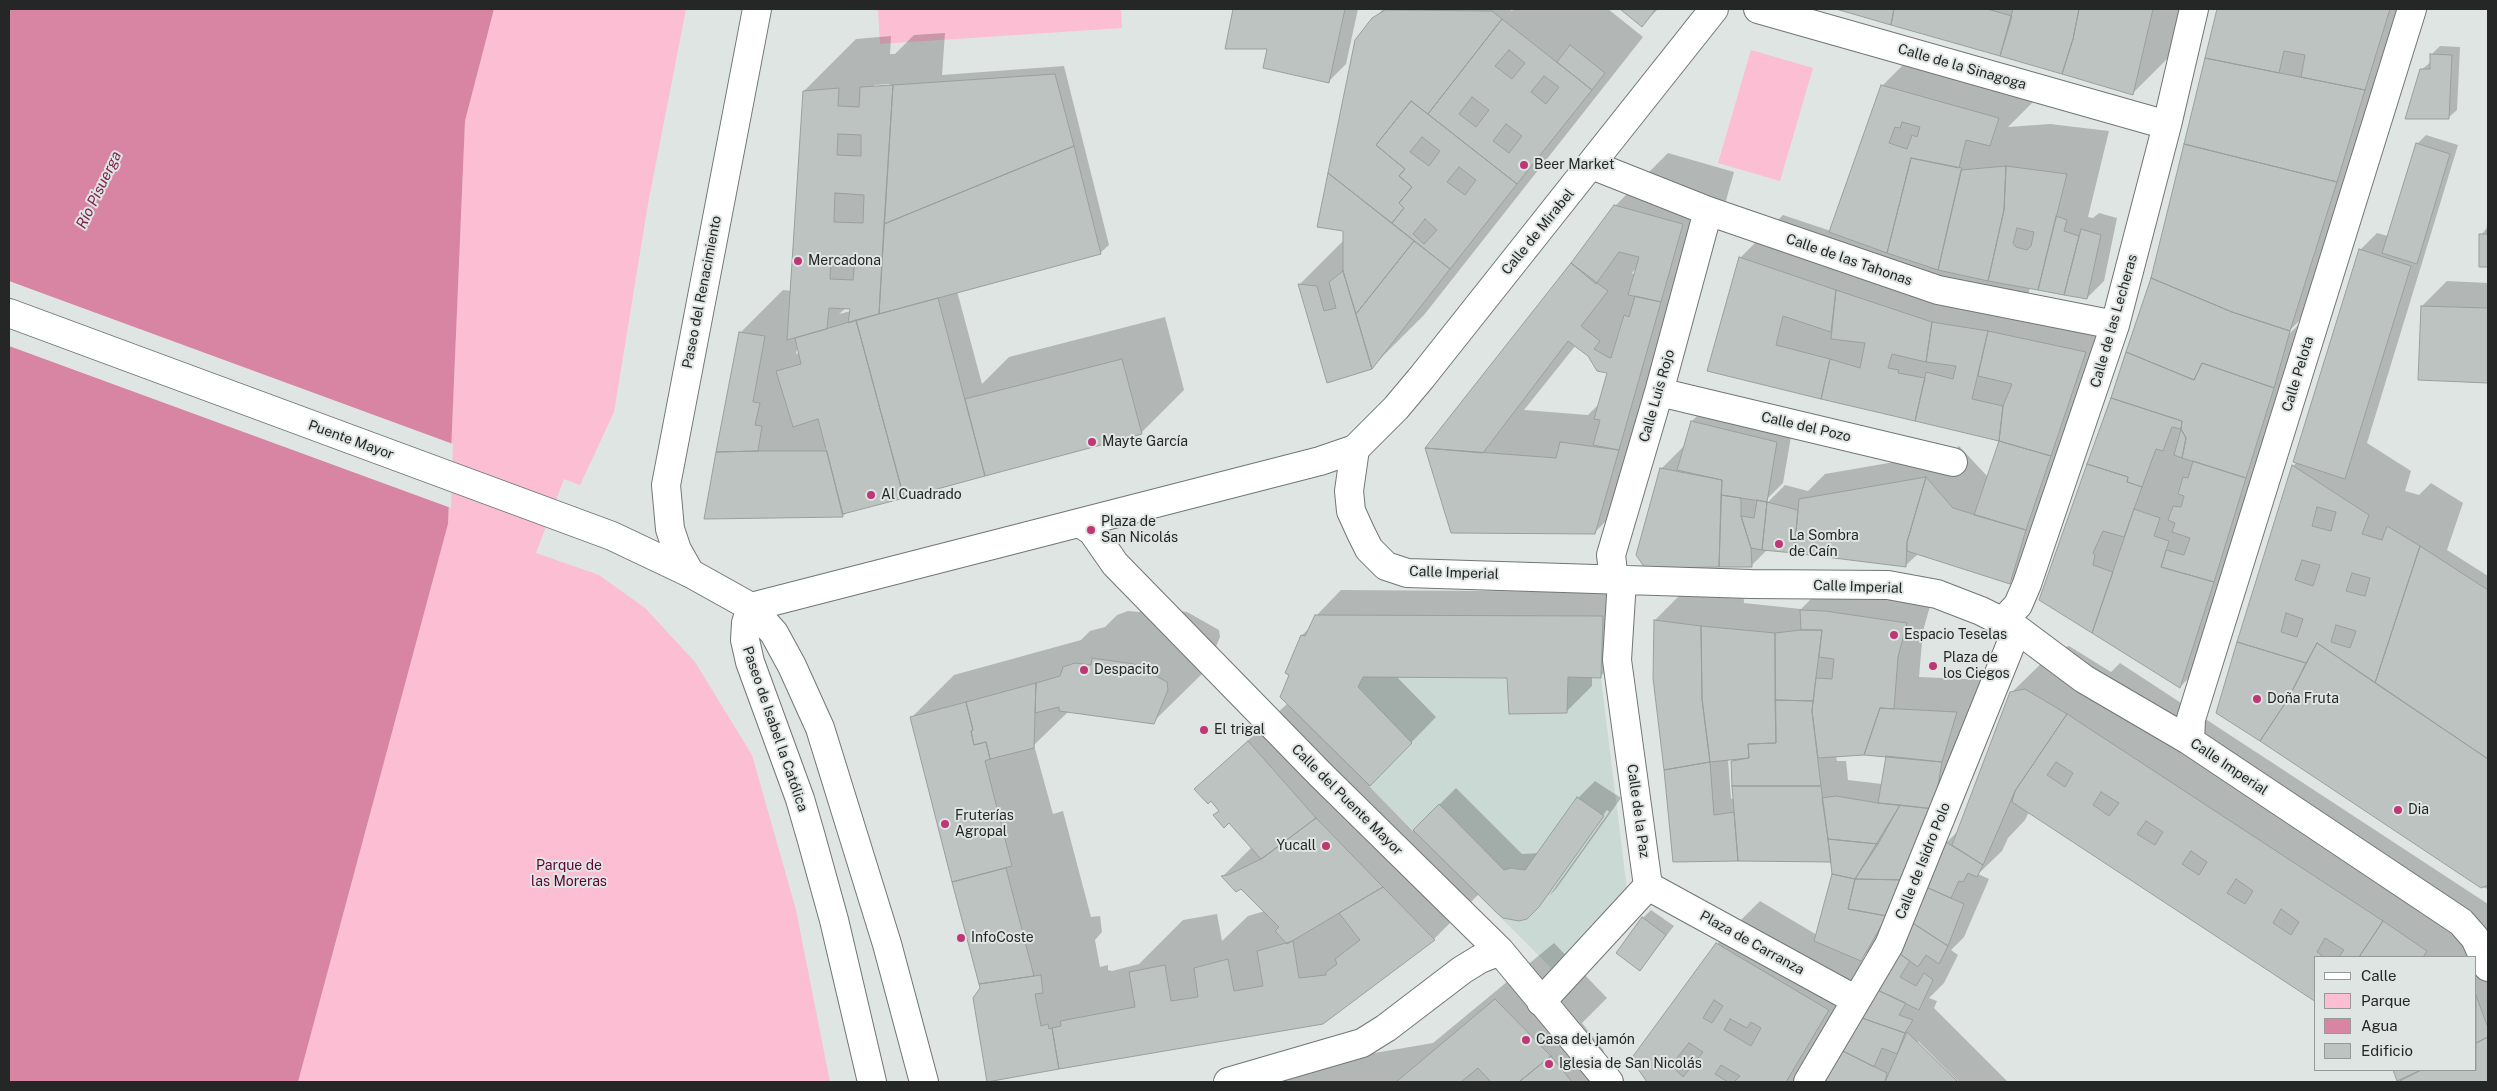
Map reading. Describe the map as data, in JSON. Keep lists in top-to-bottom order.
{
  "streets": {
    "street": [
      "Calle de la Sinagoga",
      "Calle de Mirabel",
      "Calle de las Tahonas",
      "Paseo del Renacimiento",
      "Calle de las Lecheras",
      "Calle Pelota",
      "Calle Luis Rojo",
      "Calle del Pozo",
      "Puente Mayor",
      "Calle Imperial",
      "Paseo de Isabel la Católica",
      "Calle del Puente Mayor",
      "Calle de la Paz",
      "Calle de Isidro Polo",
      "Plaza de Carranza"
    ]
  },
  "crossings": [
    ["Calle de la Sinagoga", "Calle de las Lecheras"],
    ["Calle de Mirabel", "Calle de las Tahonas"],
    ["Calle de Mirabel", "Calle Imperial"],
    ["Calle de las Tahonas", "Calle de las Lecheras"],
    ["Calle de las Tahonas", "Calle Luis Rojo"],
    ["Paseo del Renacimiento", "Puente Mayor"],
    ["Calle de las Lecheras", "Calle Imperial"],
    ["Calle de las Lecheras", "Calle de Isidro Polo"],
    ["Calle Pelota", "Calle Imperial"],
    ["Calle Luis Rojo", "Calle del Pozo"],
    ["Calle Luis Rojo", "Calle Imperial"],
    ["Calle Luis Rojo", "Calle de la Paz"],
    ["Calle Imperial", "Calle de la Paz"],
    ["Calle Imperial", "Calle de Isidro Polo"],
    ["Calle de la Paz", "Plaza de Carranza"],
    ["Calle de Isidro Polo", "Plaza de Carranza"]
  ],
  "water": ["Río Pisuerga"],
  "parks": ["Parque de las Moreras"],
  "places": [
    "Beer Market",
    "Mercadona",
    "Mayte García",
    "Al Cuadrado",
    "Plaza de San Nicolás",
    "La Sombra de Caín",
    "Espacio Teselas",
    "Plaza de los Ciegos",
    "Despacito",
    "Doña Fruta",
    "El trigal",
    "Dia",
    "Fruterías Agropal",
    "Yucall",
    "InfoCoste",
    "Casa del jamón",
    "Iglesia de San Nicolás"
  ],
  "legend": [
    "Calle",
    "Parque",
    "Agua",
    "Edificio"
  ]
}
